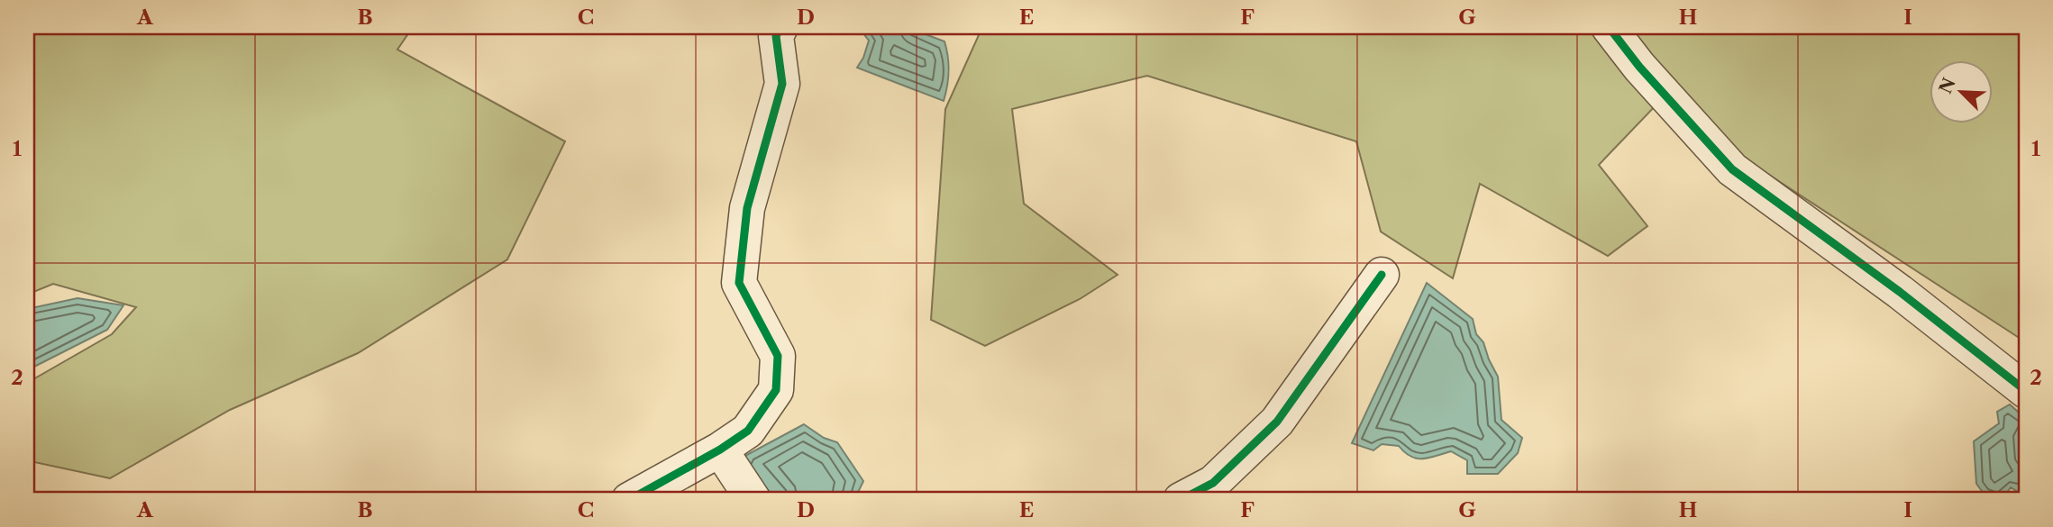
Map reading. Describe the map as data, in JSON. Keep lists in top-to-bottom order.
{
  "north": "top left",
  "grid": {
    "columns": [
      "A",
      "B",
      "C",
      "D",
      "E",
      "F",
      "G",
      "H",
      "I"
    ],
    "rows": ["1", "2"]
  }
}
